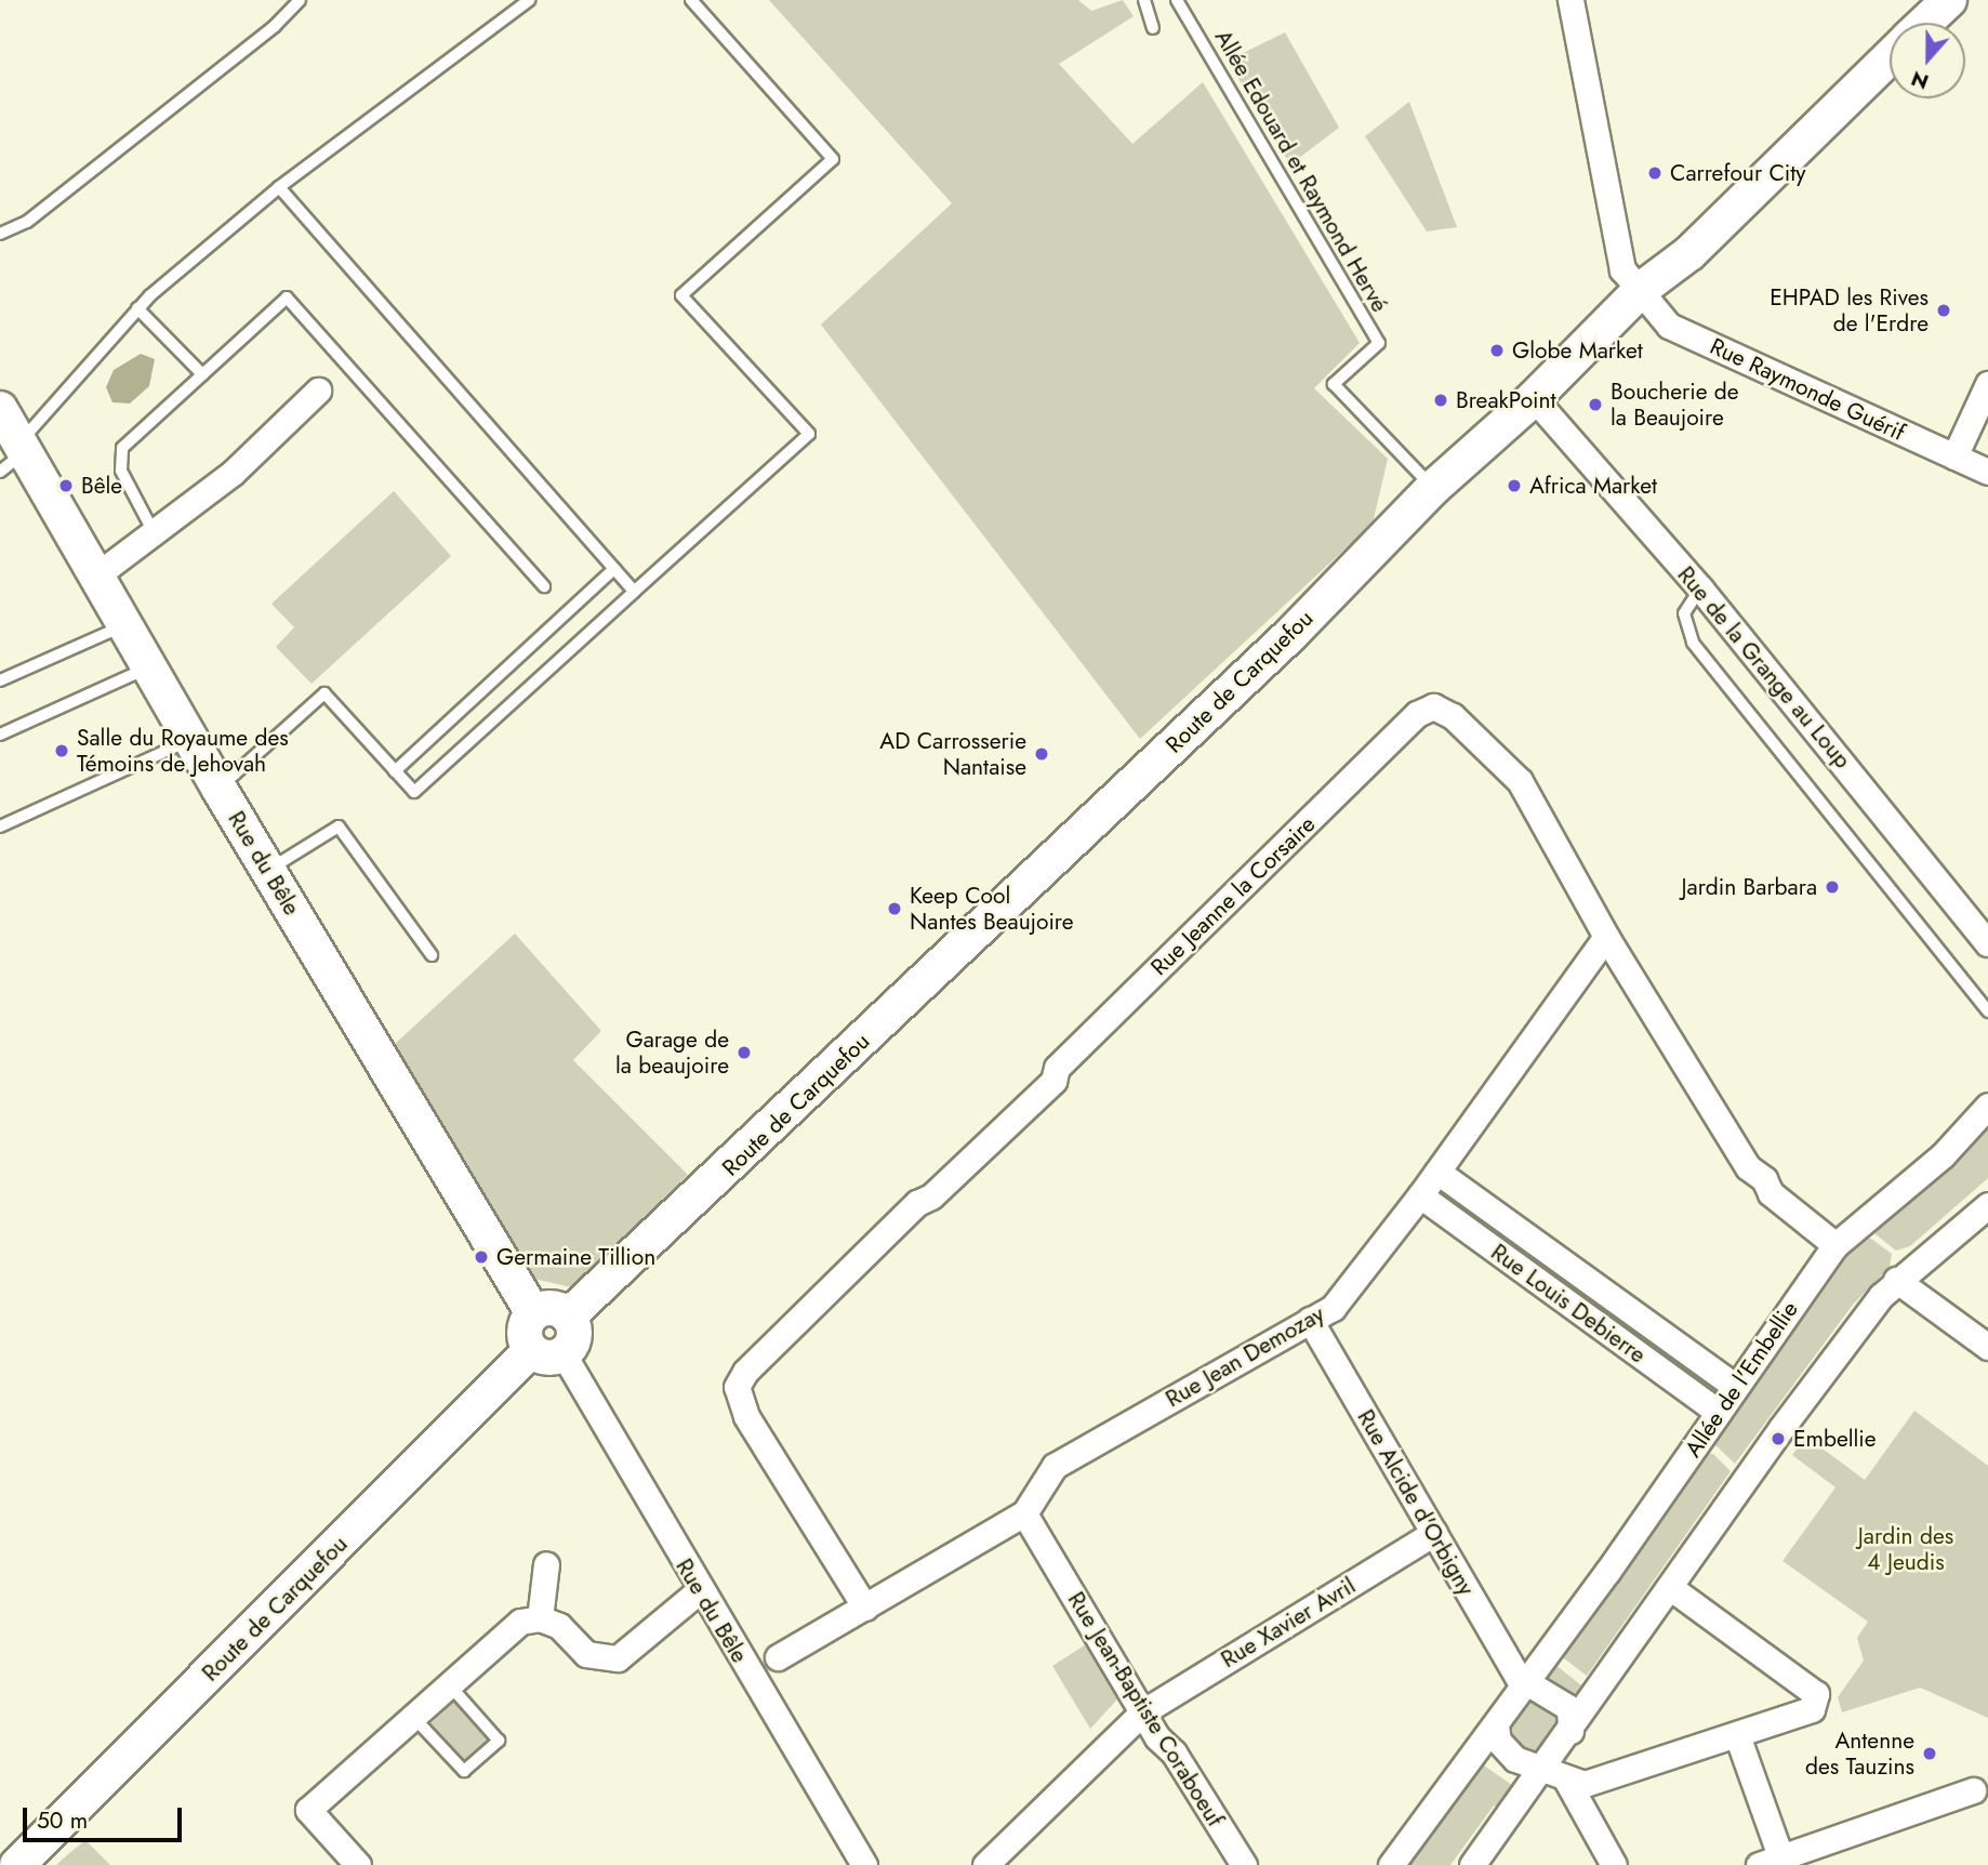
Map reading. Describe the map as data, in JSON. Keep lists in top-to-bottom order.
{
  "streets": {
    "main road": ["Route de Carquefou", "Rue du Bêle"],
    "street": [
      "Rue Raymonde Guérif",
      "Rue de la Grange au Loup",
      "Rue Jeanne la Corsaire",
      "Rue Louis Debierre",
      "Rue Jean Demozay",
      "Allée de l'Embellie",
      "Rue Alcide d'Orbigny",
      "Rue Xavier Avril",
      "Rue Jean-Baptiste Coraboeuf"
    ],
    "lane": ["Allée Edouard et Raymond Hervé"]
  },
  "crossings": [
    ["Allée Edouard et Raymond Hervé", "Route de Carquefou"],
    ["Rue Raymonde Guérif", "Route de Carquefou"],
    ["Rue de la Grange au Loup", "Route de Carquefou"],
    ["Route de Carquefou", "Rue du Bêle"],
    ["Rue Jeanne la Corsaire", "Rue Jean Demozay"],
    ["Rue Jeanne la Corsaire", "Allée de l'Embellie"],
    ["Rue Louis Debierre", "Rue Jean Demozay"],
    ["Rue Louis Debierre", "Allée de l'Embellie"],
    ["Rue Jean Demozay", "Rue Alcide d'Orbigny"],
    ["Rue Jean Demozay", "Rue Jean-Baptiste Coraboeuf"],
    ["Allée de l'Embellie", "Rue Alcide d'Orbigny"],
    ["Rue Alcide d'Orbigny", "Rue Xavier Avril"],
    ["Rue Xavier Avril", "Rue Jean-Baptiste Coraboeuf"]
  ],
  "parks": ["Jardin des 4 Jeudis"],
  "places": [
    "Carrefour City",
    "EHPAD les Rives de l'Erdre",
    "Globe Market",
    "BreakPoint",
    "Boucherie de la Beaujoire",
    "Bêle",
    "Africa Market",
    "Salle du Royaume des Témoins de Jehovah",
    "AD Carrosserie Nantaise",
    "Jardin Barbara",
    "Keep Cool Nantes Beaujoire",
    "Garage de la beaujoire",
    "Germaine Tillion",
    "Embellie",
    "Antenne des Tauzins"
  ],
  "scale_bar": "50 m",
  "north": "bottom"
}
